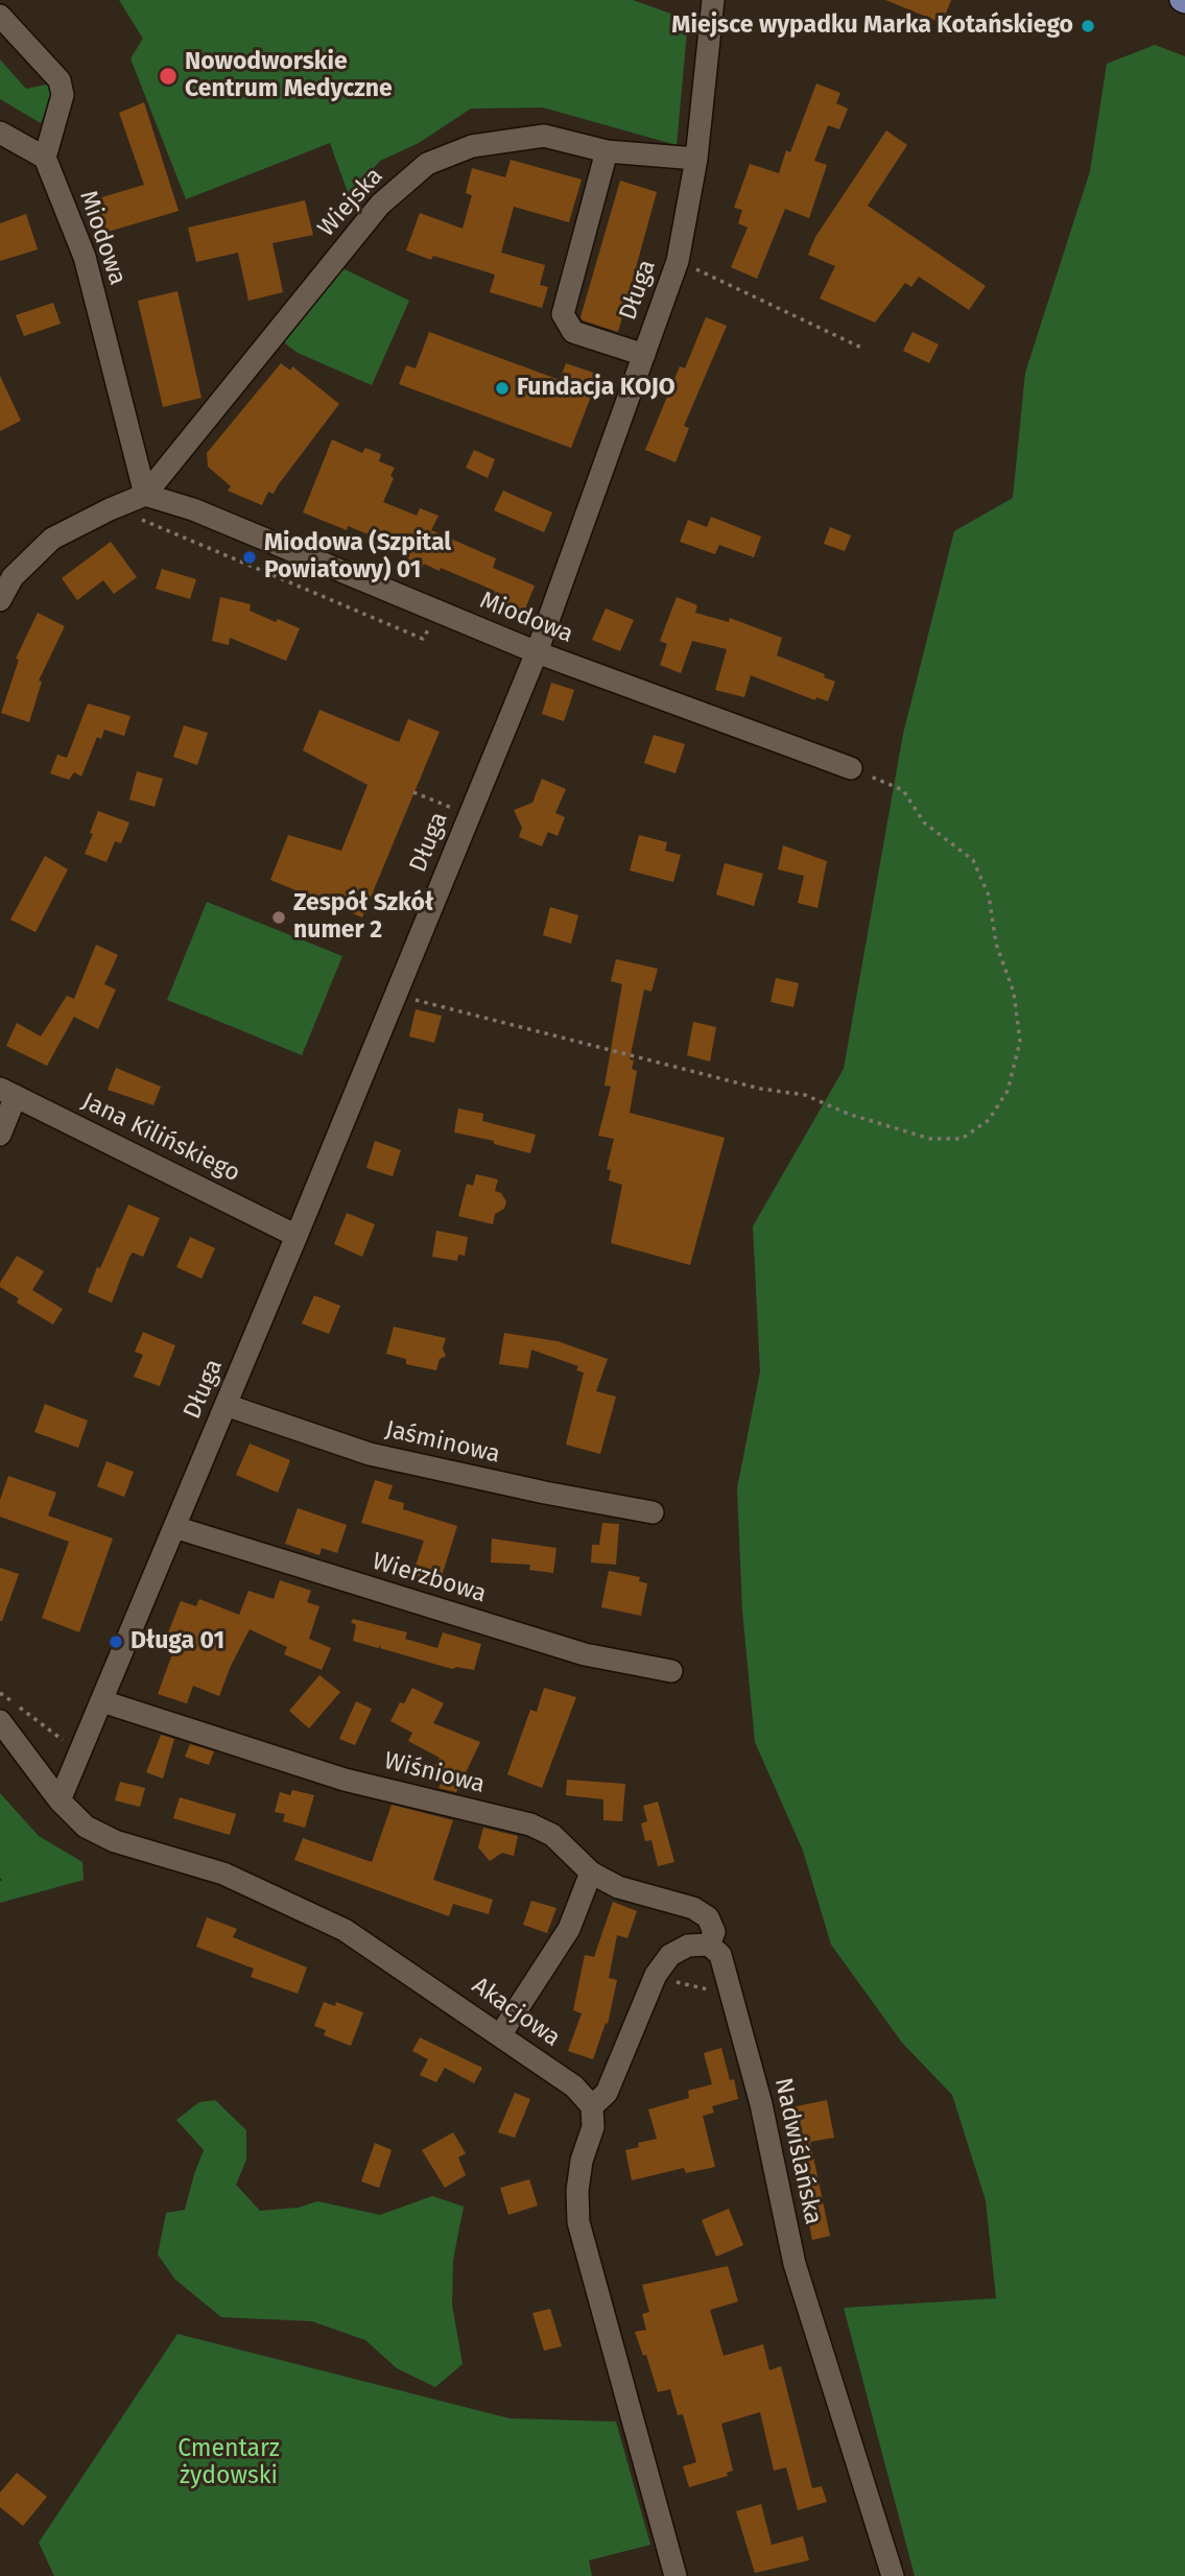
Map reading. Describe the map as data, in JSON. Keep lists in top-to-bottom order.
{
  "streets": {
    "street": [
      "Wiejska",
      "Miodowa",
      "Długa",
      "Jana Kilińskiego",
      "Jaśminowa",
      "Wierzbowa",
      "Wiśniowa",
      "Akacjowa",
      "Nadwiślańska"
    ]
  },
  "crossings": [
    ["Wiejska", "Miodowa"],
    ["Wiejska", "Długa"],
    ["Miodowa", "Długa"],
    ["Długa", "Jana Kilińskiego"],
    ["Długa", "Jaśminowa"],
    ["Długa", "Wierzbowa"],
    ["Długa", "Wiśniowa"],
    ["Długa", "Akacjowa"],
    ["Wiśniowa", "Nadwiślańska"]
  ],
  "parks": ["Cmentarz żydowski"],
  "places": [
    "Miejsce wypadku Marka Kotańskiego",
    "Nowodworskie Centrum Medyczne",
    "Fundacja KOJO",
    "Miodowa (Szpital Powiatowy) 01",
    "Zespół Szkół numer 2",
    "Długa 01"
  ]
}
